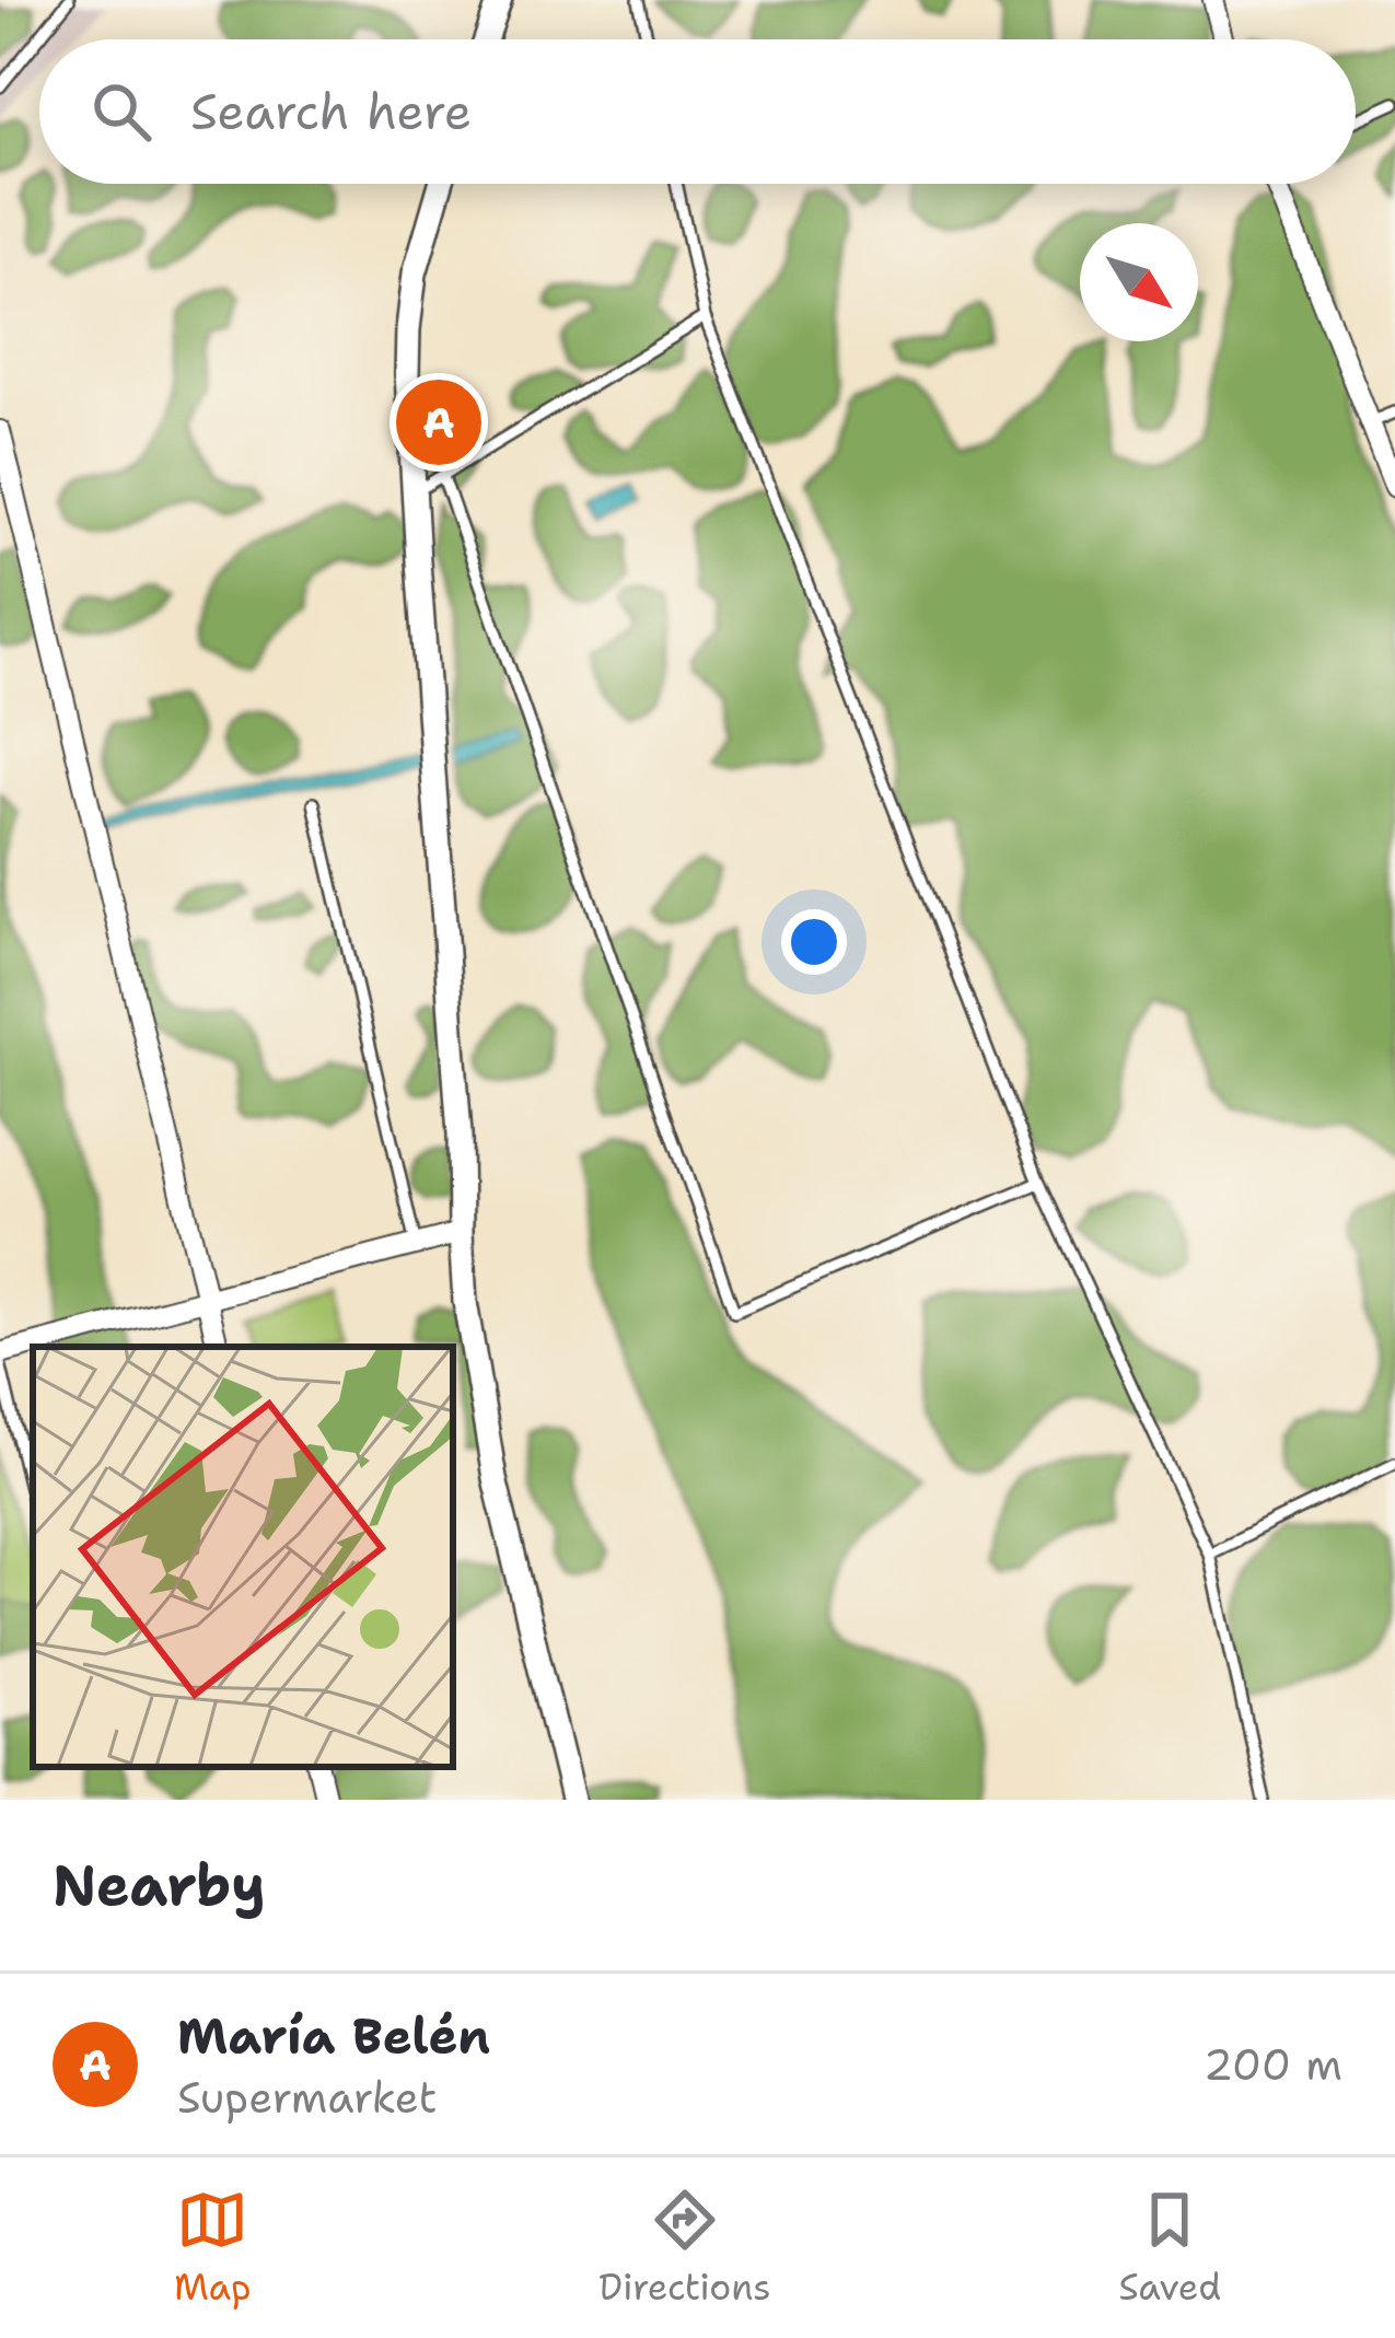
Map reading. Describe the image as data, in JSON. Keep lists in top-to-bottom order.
{
  "north": "bottom right",
  "page": {
    "search": "Search here",
    "pins": "A",
    "heading": "Nearby",
    "list": [
      {
        "mark": "A",
        "name": "María Belén",
        "note": "Supermarket",
        "value": "200 m"
      }
    ],
    "nav": ["Map", "Directions", "Saved"]
  }
}
